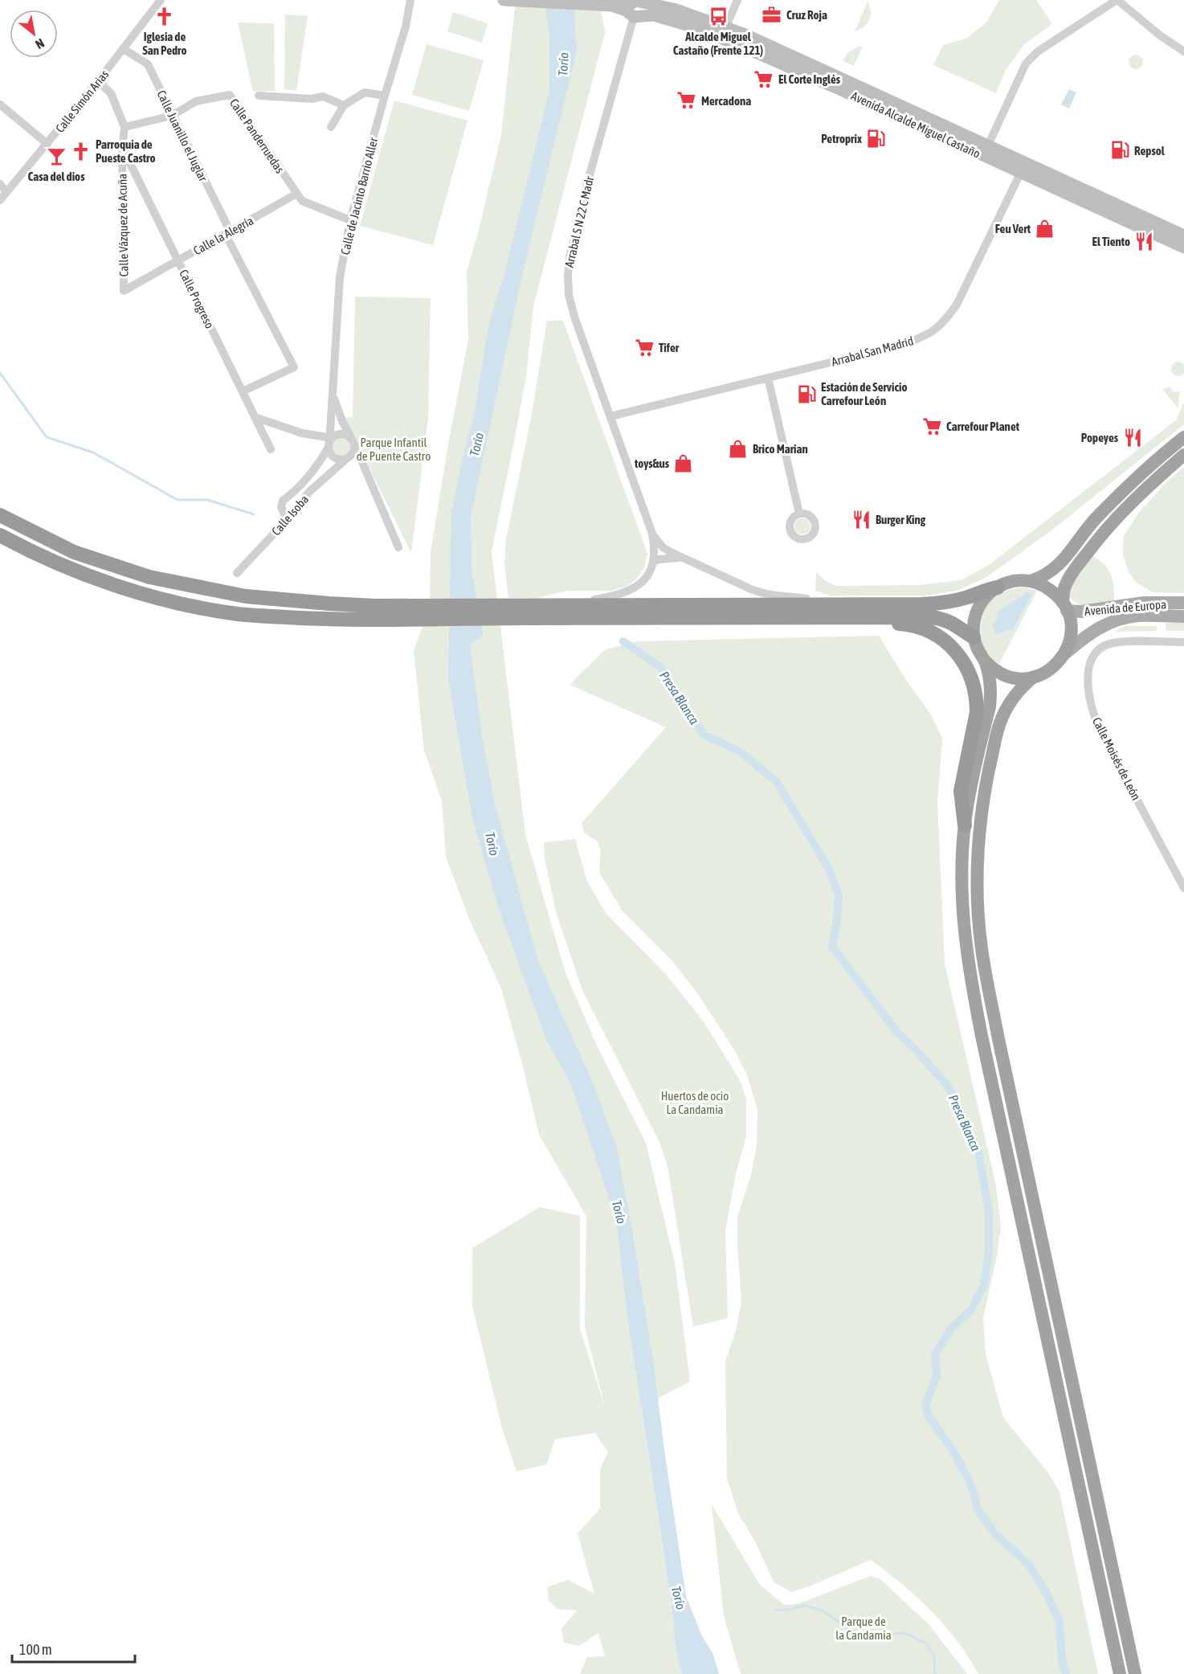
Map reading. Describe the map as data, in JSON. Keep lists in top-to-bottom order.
{
  "streets": {
    "main road": ["Avenida Alcalde Miguel Castaño", "Avenida de Europa"],
    "street": [
      "Calle Simón Arias",
      "Calle Juanillo el Juglar",
      "Calle Panderruedas",
      "Calle de Jacinto Barrio Aller",
      "Arrabal S N 22 C Madr",
      "Calle Vázquez de Acuña",
      "Calle la Alegría",
      "Calle Progreso",
      "Arrabal San Madrid",
      "Calle Isoba",
      "Calle Moisés de León"
    ]
  },
  "crossings": [
    ["Calle Simón Arias", "Calle Juanillo el Juglar"],
    ["Calle Simón Arias", "Calle Vázquez de Acuña"],
    ["Avenida Alcalde Miguel Castaño", "Arrabal S N 22 C Madr"],
    ["Avenida Alcalde Miguel Castaño", "Arrabal San Madrid"],
    ["Calle Juanillo el Juglar", "Calle Panderruedas"],
    ["Calle Juanillo el Juglar", "Calle la Alegría"],
    ["Calle Juanillo el Juglar", "Calle Progreso"],
    ["Calle Panderruedas", "Calle de Jacinto Barrio Aller"],
    ["Calle Panderruedas", "Calle Vázquez de Acuña"],
    ["Calle Panderruedas", "Calle la Alegría"],
    ["Calle de Jacinto Barrio Aller", "Calle Isoba"],
    ["Arrabal S N 22 C Madr", "Arrabal San Madrid"],
    ["Calle Vázquez de Acuña", "Calle la Alegría"],
    ["Calle Vázquez de Acuña", "Calle Progreso"],
    ["Calle la Alegría", "Calle Progreso"]
  ],
  "water": ["Torío", "Presa Blanca"],
  "parks": ["Parque Infantil de Puente Castro", "Huertos de ocio La Candamia", "Parque de la Candamia"],
  "places": {
    "office": ["Cruz Roja"],
    "church": ["Iglesia de San Pedro", "Parroquia de Pueste Castro"],
    "bus stop": ["Alcalde Miguel Castaño (Frente 121)"],
    "supermarket": [
      "El Corte Inglés",
      "Mercadona",
      "Tifer",
      "Carrefour Planet"
    ],
    "fuel station": ["Petroprix", "Repsol", "Estación de Servicio Carrefour León"],
    "bar": ["Casa del dios"],
    "shop": ["Feu Vert", "Brico Marian", "toys&us"],
    "restaurant": ["El Tiento", "Popeyes", "Burger King"]
  },
  "scale_bar": "100 m",
  "north": "bottom right"
}
